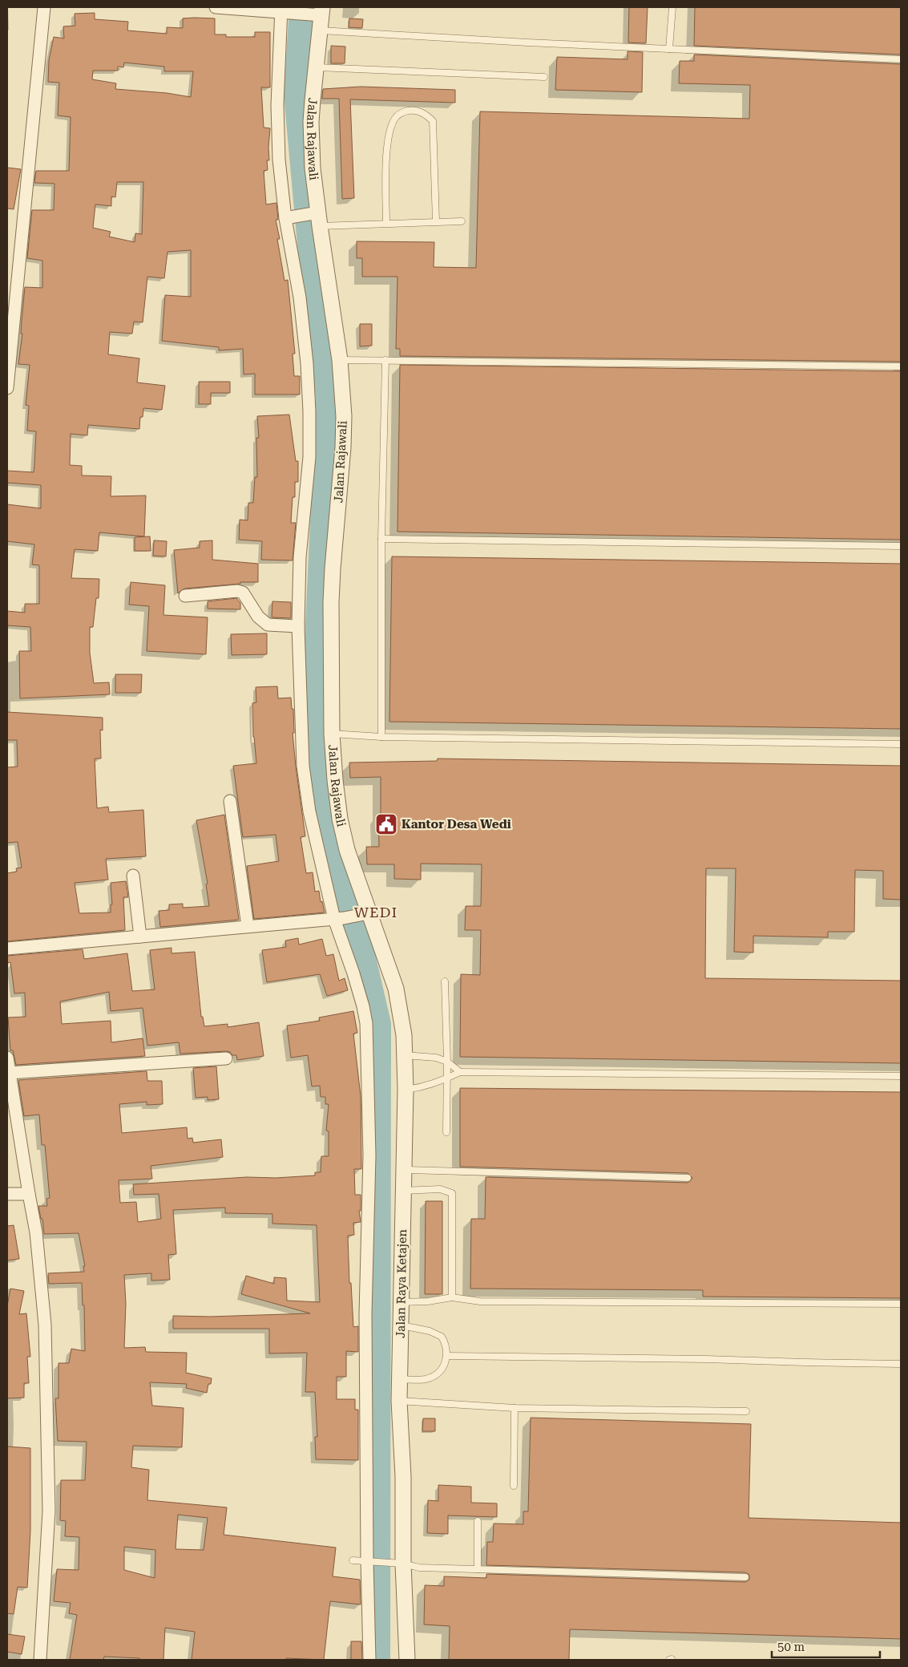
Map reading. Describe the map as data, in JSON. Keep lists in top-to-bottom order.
{
  "streets": {
    "street": ["Jalan Rajawali", "Jalan Raya Ketajen"]
  },
  "crossings": [
    ["Jalan Rajawali", "Jalan Raya Ketajen"]
  ],
  "districts": ["WEDI"],
  "places": {
    "public building": ["Kantor Desa Wedi"]
  },
  "scale_bar": "50 m"
}
